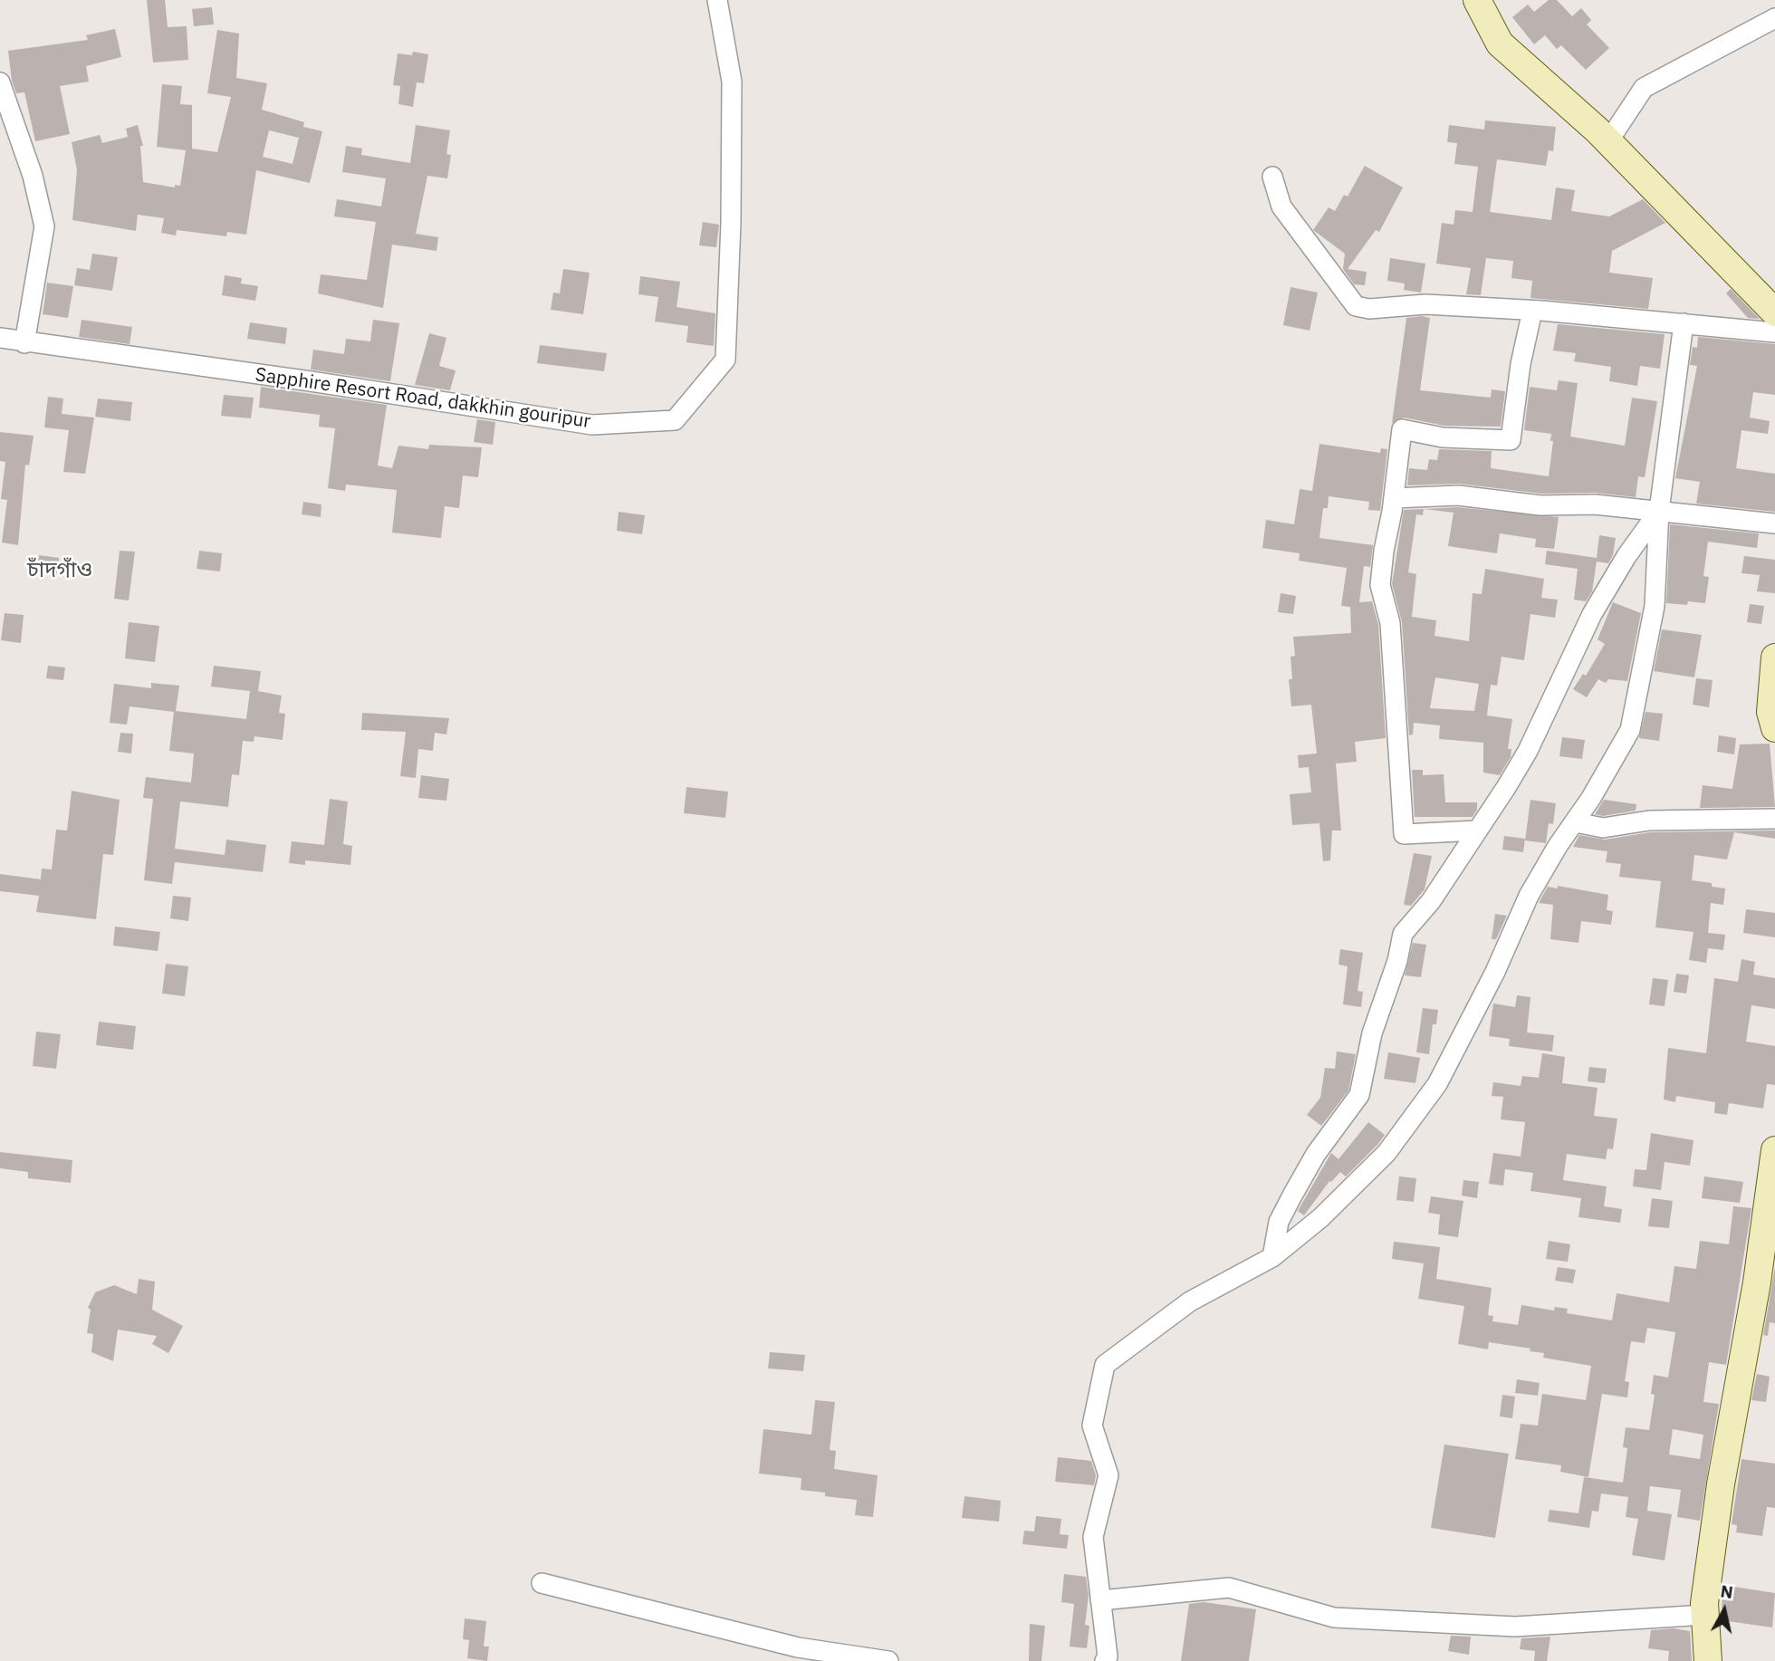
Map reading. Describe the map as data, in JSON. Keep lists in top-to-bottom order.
{
  "streets": {
    "street": ["Sapphire Resort Road, dakkhin gouripur"]
  },
  "districts": ["চাঁদগাঁও"],
  "north": "top"
}
